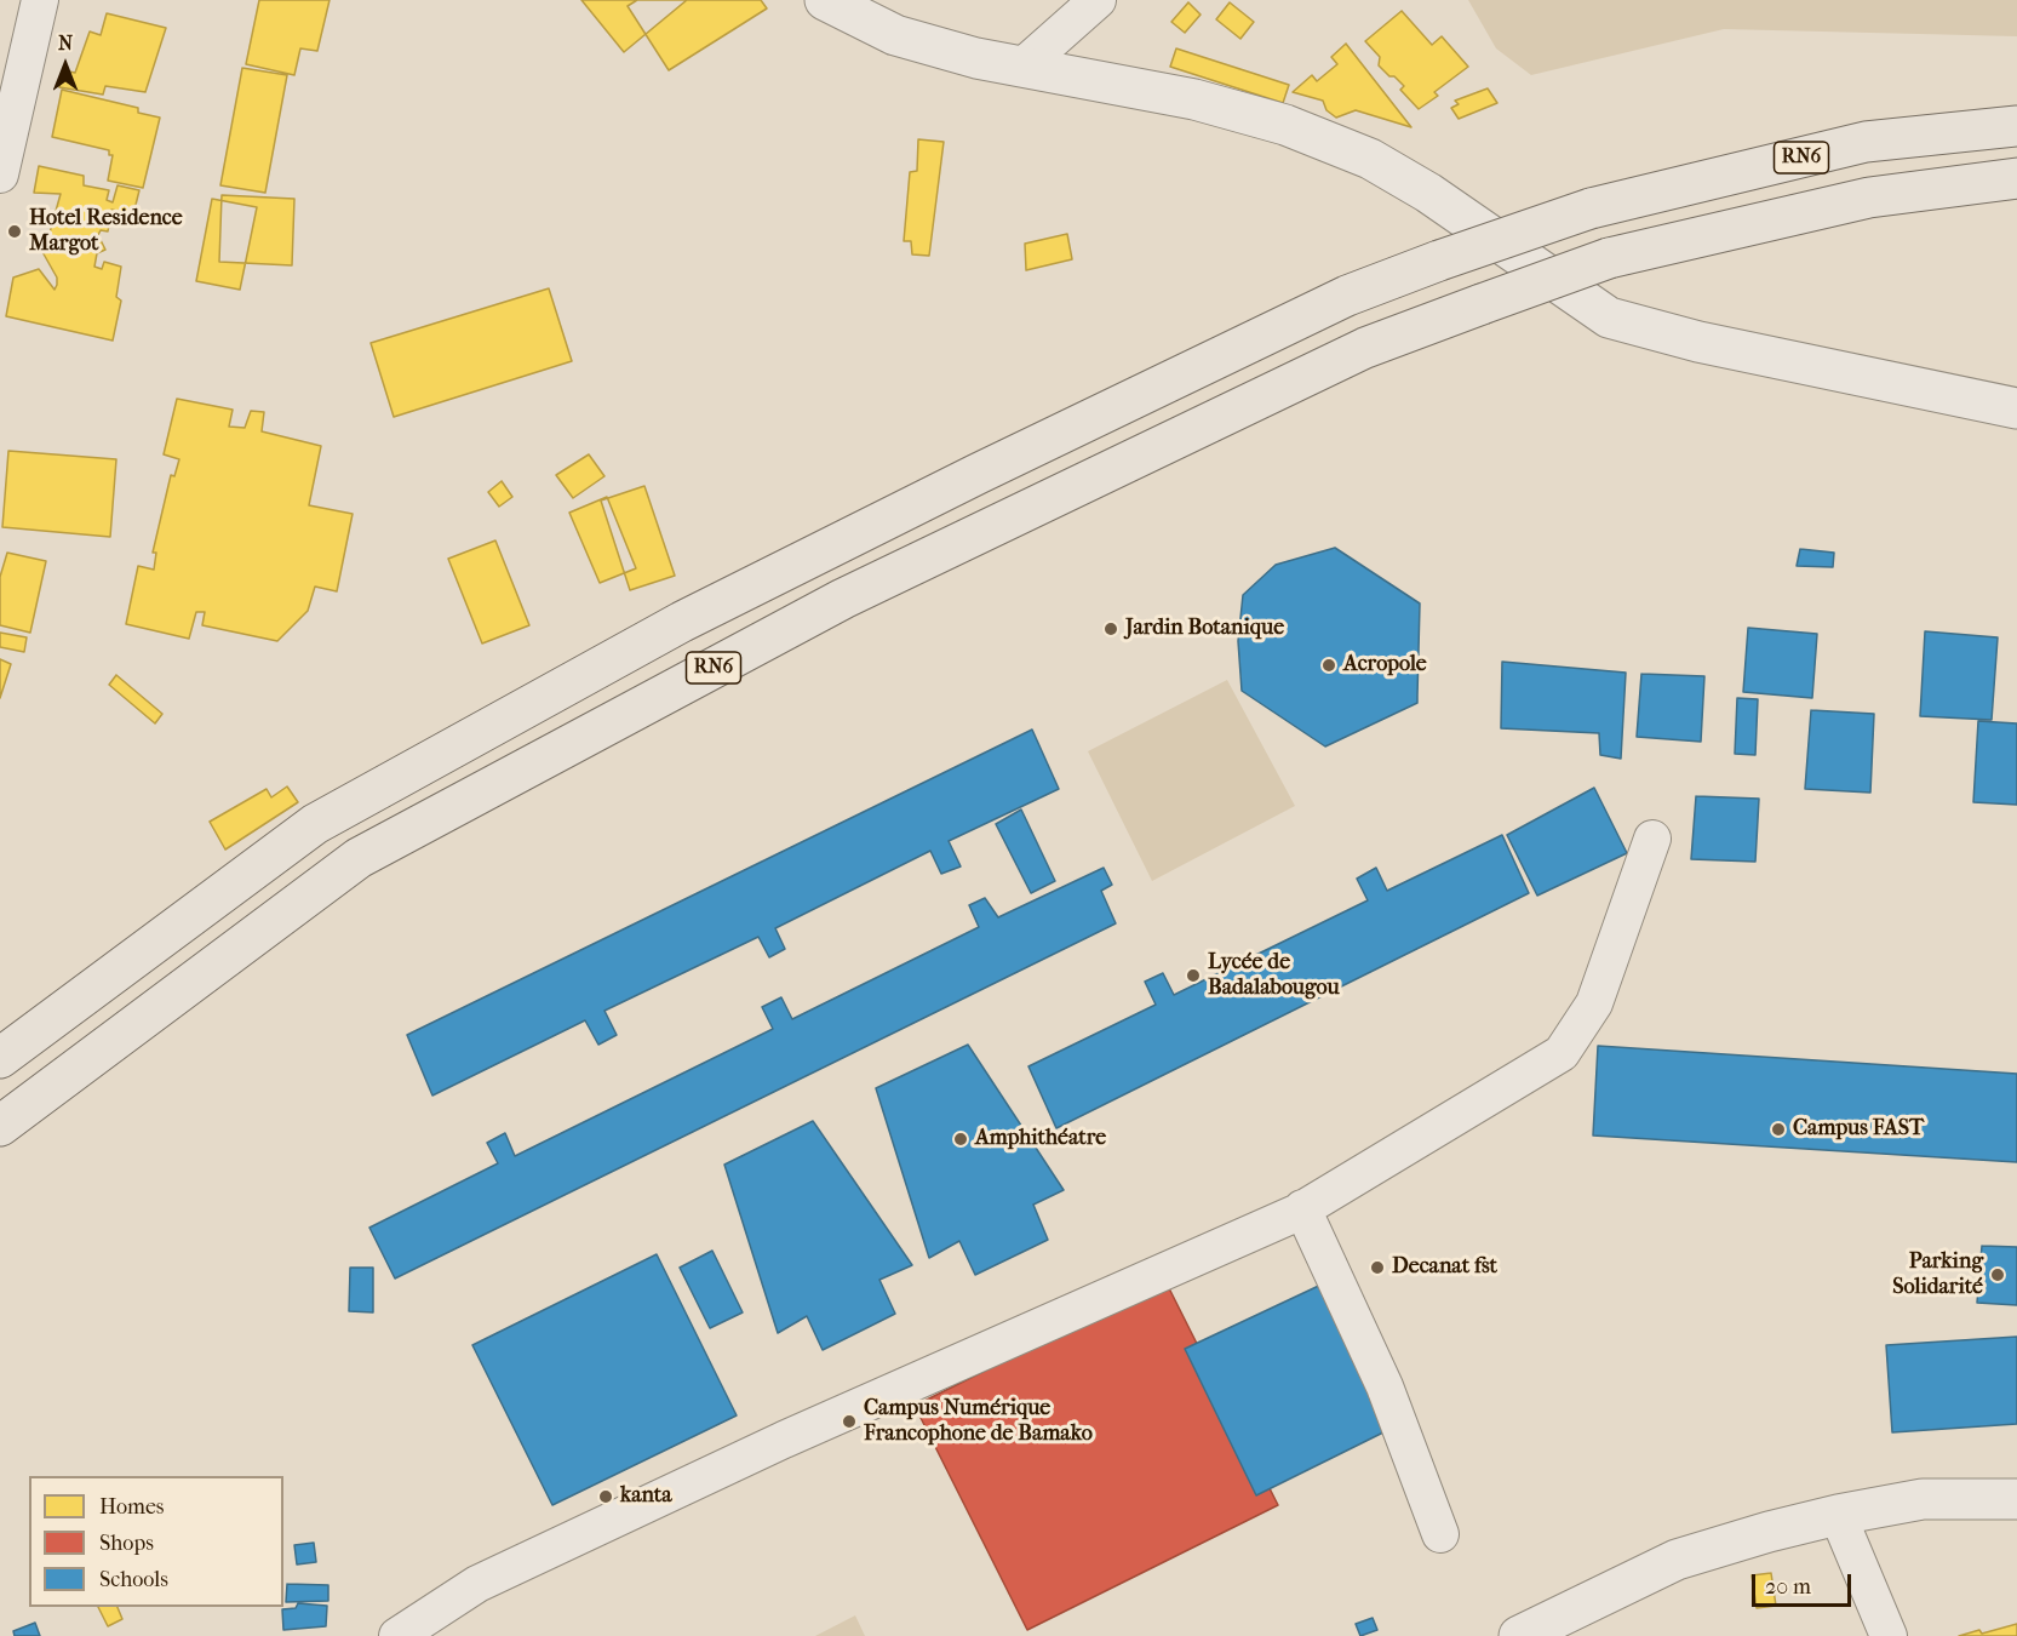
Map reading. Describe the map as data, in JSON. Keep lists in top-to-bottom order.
{
  "streets": {
    "highway": ["RN6"]
  },
  "places": [
    "Hotel Residence Margot",
    "Jardin Botanique",
    "Acropole",
    "Lycée de Badalabougou",
    "Campus FAST",
    "Amphithéatre",
    "Decanat fst",
    "Parking Solidarité",
    "Campus Numérique Francophone de Bamako",
    "kanta"
  ],
  "legend": ["Homes", "Shops", "Schools"],
  "scale_bar": "20 m",
  "north": "top"
}
